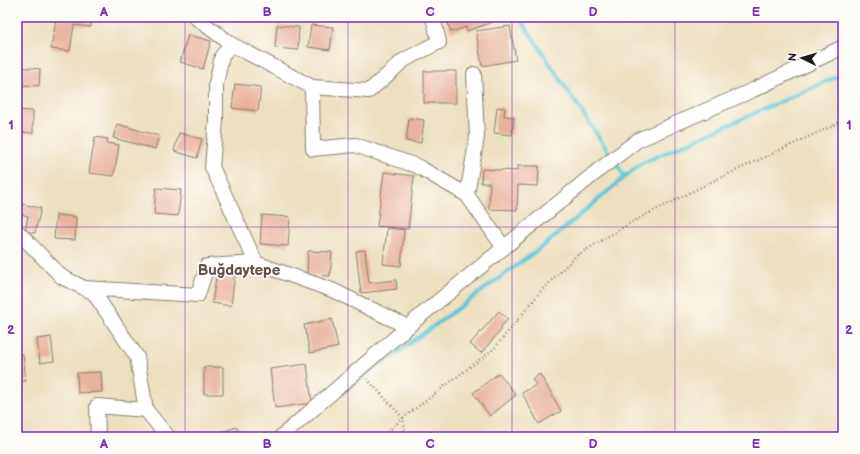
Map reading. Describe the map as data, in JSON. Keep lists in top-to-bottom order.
{
  "districts": ["Buğdaytepe"],
  "north": "left",
  "grid": {
    "columns": [
      "A",
      "B",
      "C",
      "D",
      "E"
    ],
    "rows": ["1", "2"]
  }
}
